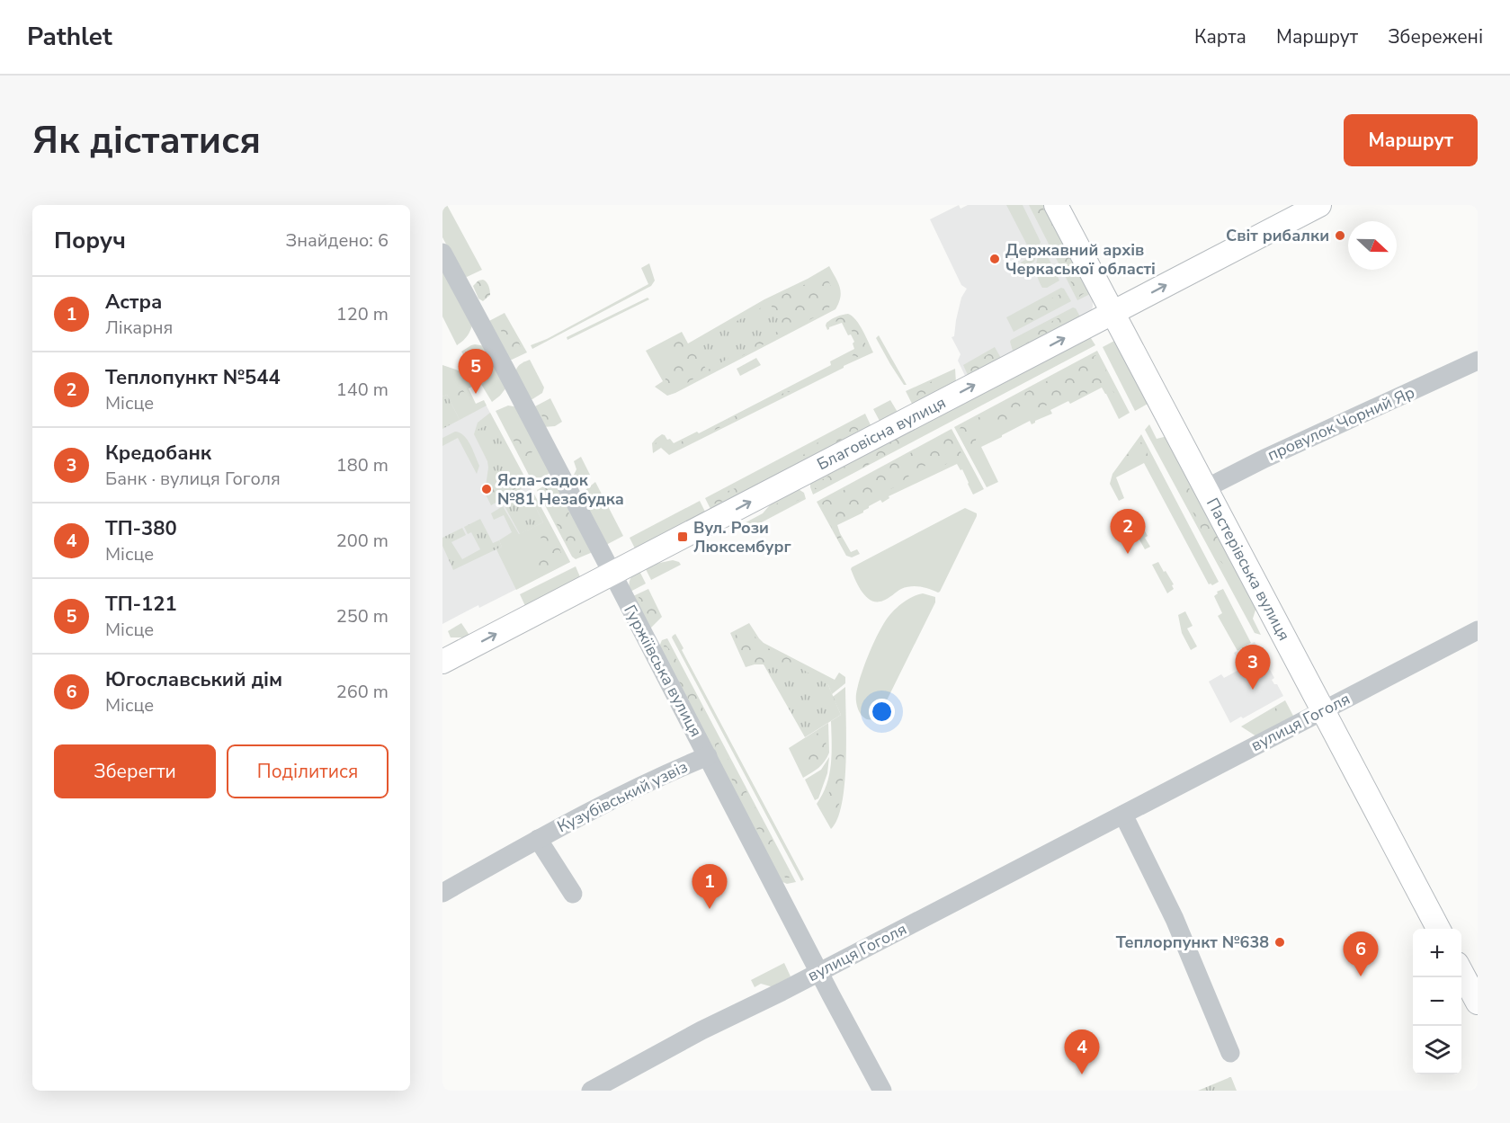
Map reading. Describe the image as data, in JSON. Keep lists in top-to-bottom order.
{
  "streets": {
    "main road": ["Благовісна вулиця", "Пастерівська вулиця"],
    "street": [
      "провулок Чорний Яр",
      "Гуржіївська вулиця",
      "вулиця Гоголя",
      "Кузубівський узвіз"
    ]
  },
  "crossings": [
    ["провулок Чорний Яр", "Пастерівська вулиця"],
    ["Благовісна вулиця", "Пастерівська вулиця"],
    ["Благовісна вулиця", "Гуржіївська вулиця"],
    ["Пастерівська вулиця", "вулиця Гоголя"],
    ["Гуржіївська вулиця", "вулиця Гоголя"],
    ["Гуржіївська вулиця", "Кузубівський узвіз"]
  ],
  "one_way": ["Благовісна вулиця"],
  "places": {
    "other": [
      "Світ рибалки",
      "Державний архів Черкаської області",
      "Ясла-садок №81 Незабудка",
      "Теплорпункт №638"
    ],
    "transit": ["Вул. Рози Люксембург"]
  },
  "north": "right",
  "page": {
    "header": "Pathlet",
    "nav": ["Карта", "Маршрут", "Збережені"],
    "buttons": [
      "Маршрут",
      ["Зберегти", "Поділитися"]
    ],
    "title": "Як дістатися",
    "heading": ["Поруч", "Знайдено: 6"],
    "list": [
      {
        "mark": "1",
        "name": "Астра",
        "note": "Лікарня",
        "value": "120 m"
      },
      {
        "mark": "2",
        "name": "Теплопункт №544",
        "note": "Місце",
        "value": "140 m"
      },
      {
        "mark": "3",
        "name": "Кредобанк",
        "note": "Банк · вулиця Гоголя",
        "value": "180 m"
      },
      {
        "mark": "4",
        "name": "ТП-380",
        "note": "Місце",
        "value": "200 m"
      },
      {
        "mark": "5",
        "name": "ТП-121",
        "note": "Місце",
        "value": "250 m"
      },
      {
        "mark": "6",
        "name": "Югославський дім",
        "note": "Місце",
        "value": "260 m"
      }
    ],
    "pins": [
      "5",
      "2",
      "3",
      "1",
      "6",
      "4"
    ],
    "map_buttons": ["+", "−"]
  }
}
